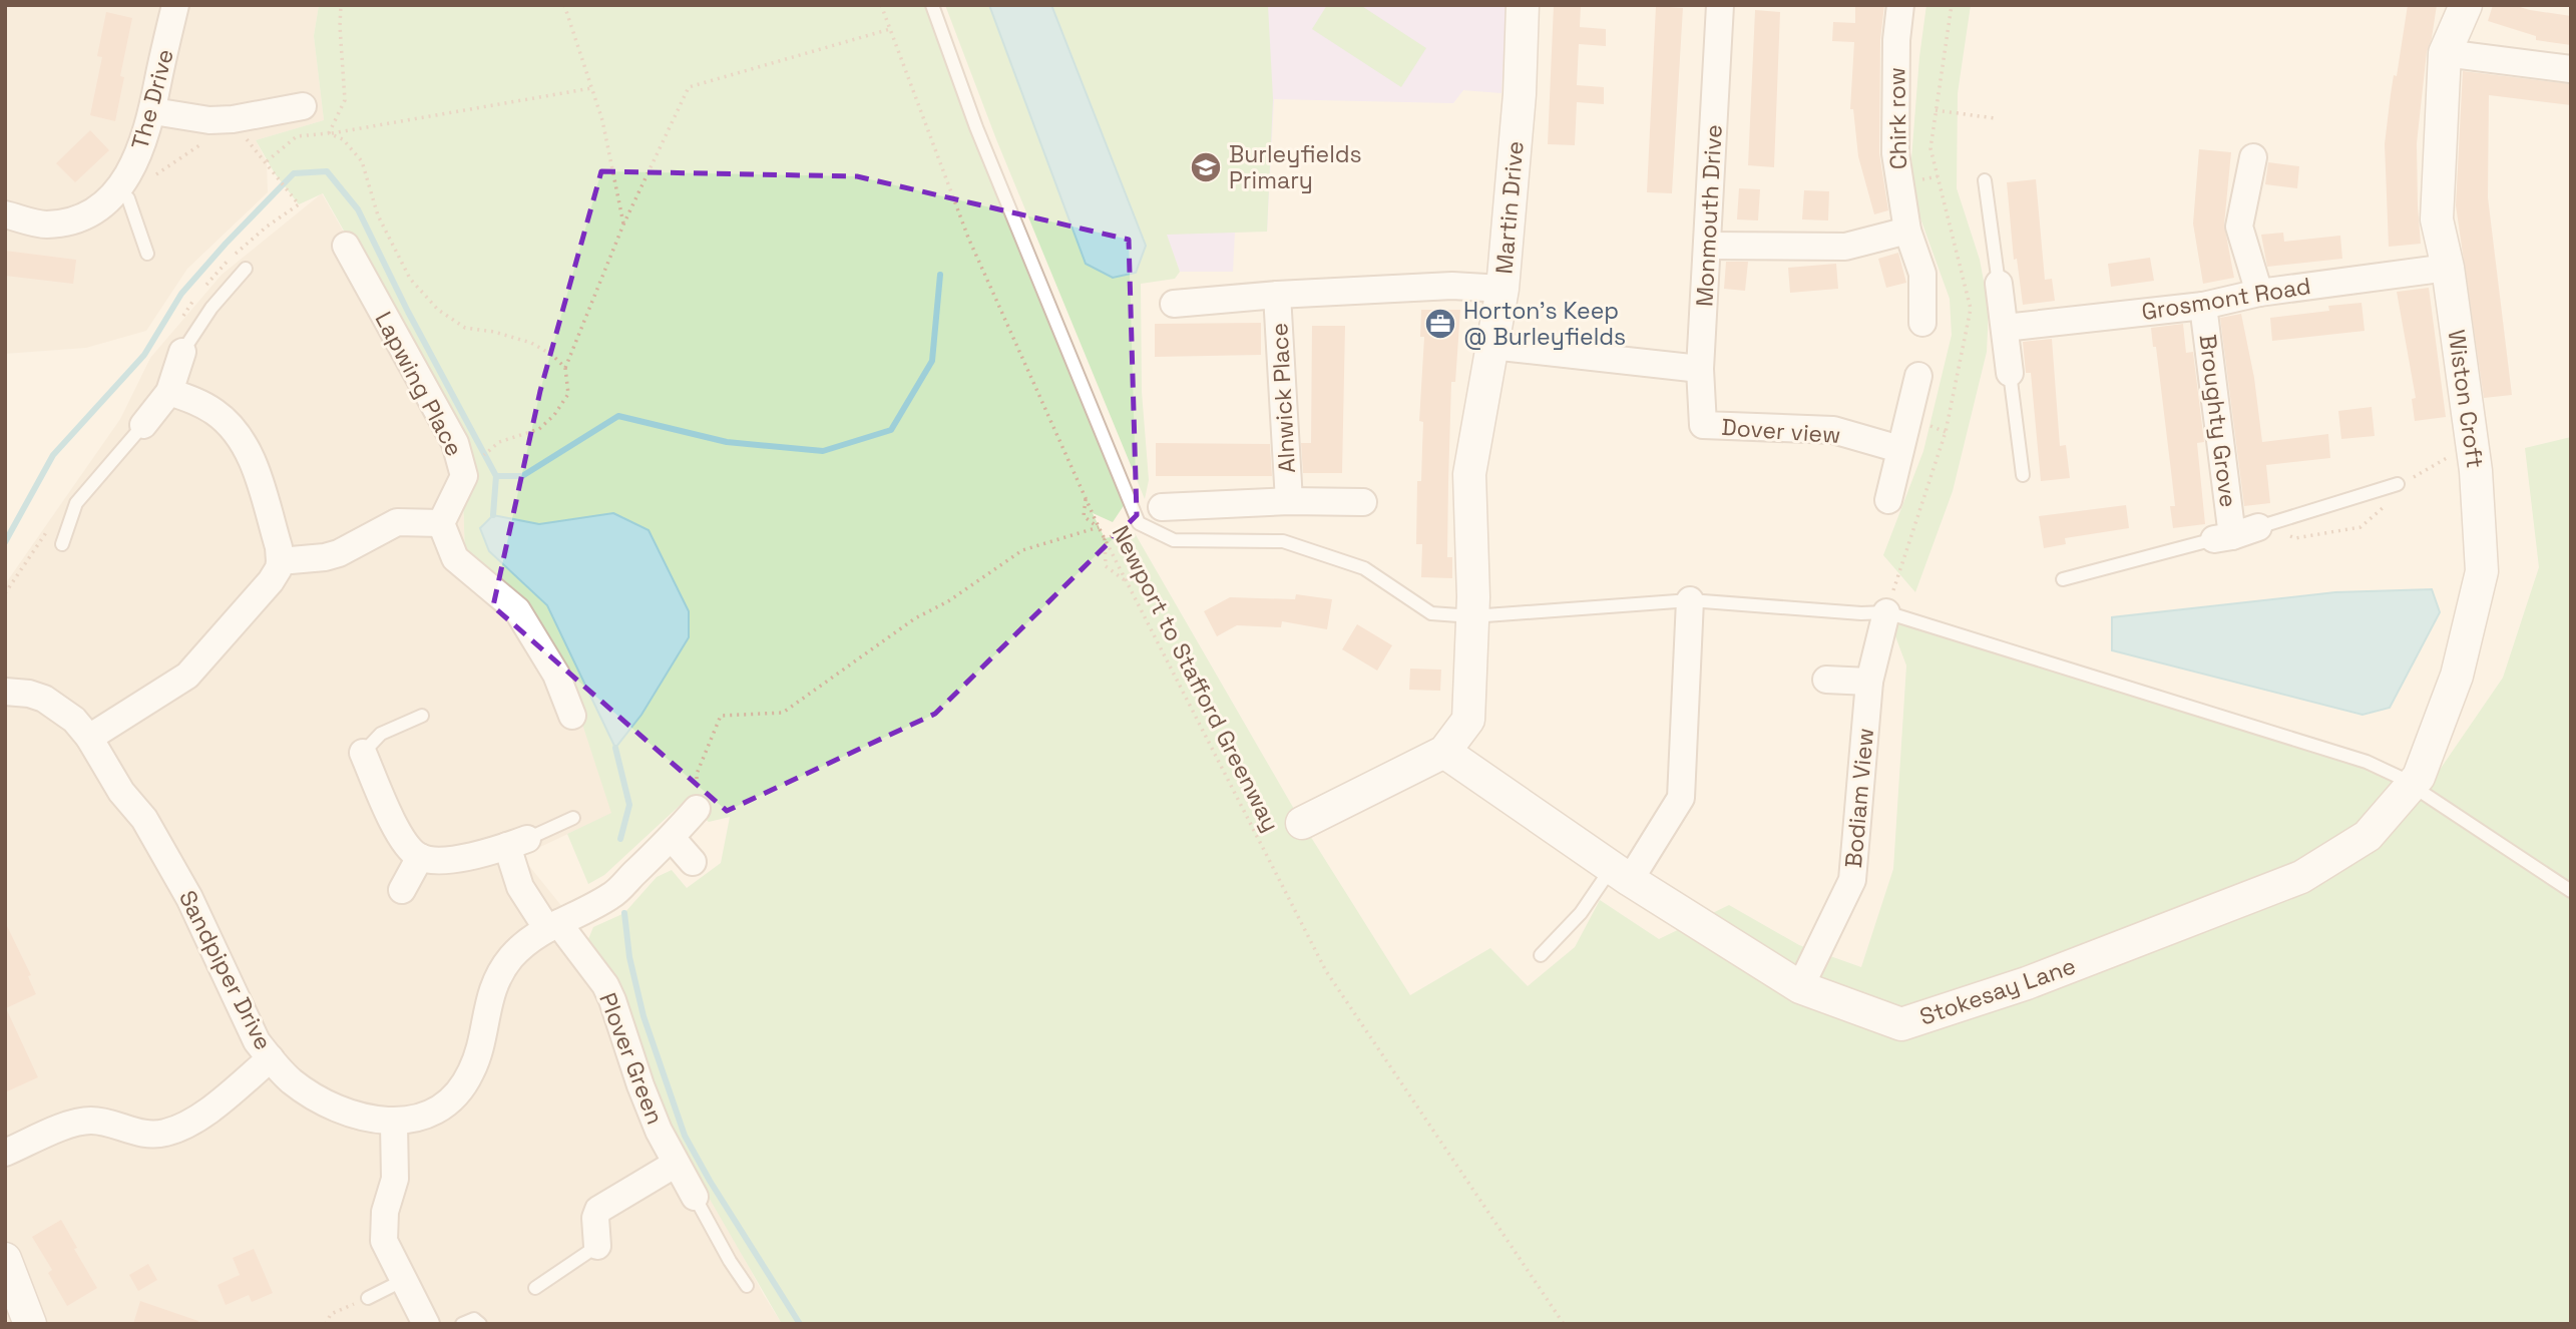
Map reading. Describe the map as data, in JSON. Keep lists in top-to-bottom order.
{
  "streets": {
    "street": [
      "The Drive",
      "Chirk row",
      "Martin Drive",
      "Monmouth Drive",
      "Grosmont Road",
      "Lapwing Place",
      "Alnwick Place",
      "Wiston Croft",
      "Broughty Grove",
      "Dover view",
      "Bodiam View",
      "Sandpiper Drive",
      "Stokesay Lane",
      "Plover Green"
    ],
    "path": ["Newport to Stafford Greenway"]
  },
  "crossings": [
    ["Martin Drive", "Stokesay Lane"],
    ["Monmouth Drive", "Dover view"],
    ["Grosmont Road", "Wiston Croft"],
    ["Grosmont Road", "Broughty Grove"],
    ["Wiston Croft", "Stokesay Lane"],
    ["Bodiam View", "Stokesay Lane"],
    ["Sandpiper Drive", "Plover Green"]
  ],
  "places": {
    "school or university": ["Burleyfields Primary"],
    "office": ["Horton's Keep @ Burleyfields"]
  }
}
